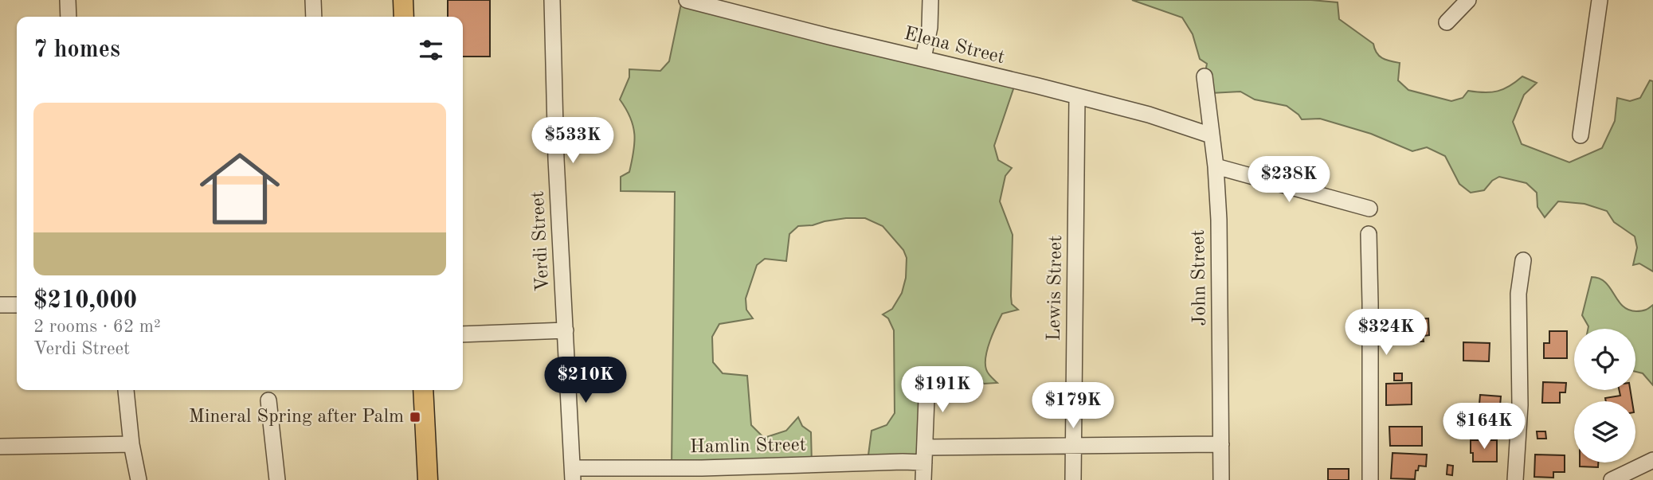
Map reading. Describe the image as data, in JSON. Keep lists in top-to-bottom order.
{
  "streets": {
    "street": [
      "Elena Street",
      "Verdi Street",
      "John Street",
      "Lewis Street",
      "Hamlin Street"
    ]
  },
  "crossings": [
    ["Elena Street", "John Street"],
    ["Elena Street", "Lewis Street"],
    ["Verdi Street", "Hamlin Street"],
    ["John Street", "Hamlin Street"],
    ["Lewis Street", "Hamlin Street"]
  ],
  "places": {
    "transit": ["Mineral Spring after Palm"]
  },
  "page": {
    "heading": "7 homes",
    "list": [
      {
        "name": "$210,000",
        "note": "2 rooms · 62 m² · Verdi Street"
      }
    ],
    "price": [
      "$533K",
      "$238K",
      "$324K",
      "$210K",
      "$191K",
      "$179K",
      "$164K"
    ]
  }
}
